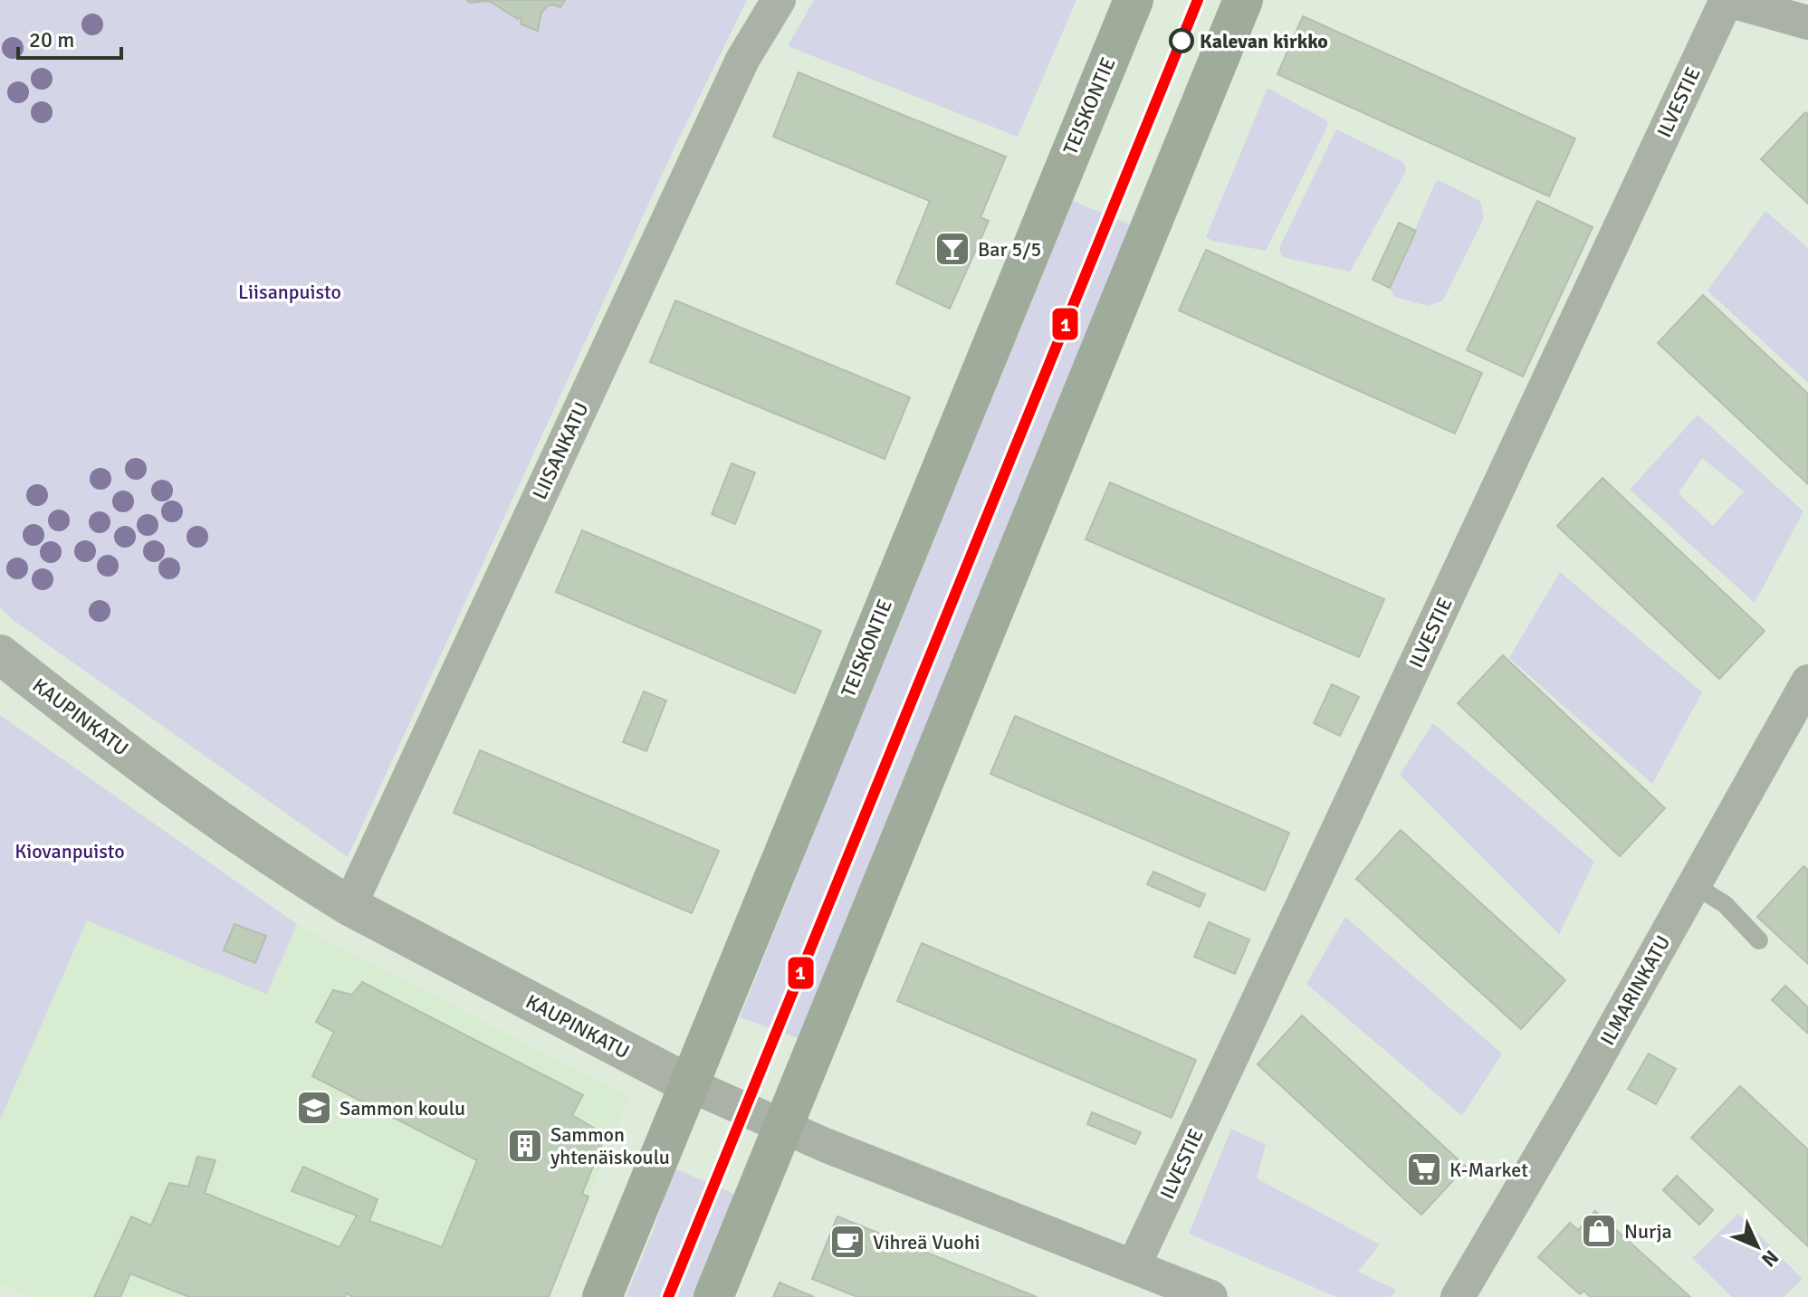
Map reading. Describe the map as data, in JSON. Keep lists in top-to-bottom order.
{
  "streets": {
    "main road": ["TEISKONTIE"],
    "street": [
      "ILVESTIE",
      "LIISANKATU",
      "KAUPINKATU",
      "ILMARINKATU"
    ]
  },
  "crossings": [
    ["ILVESTIE", "KAUPINKATU"],
    ["TEISKONTIE", "KAUPINKATU"],
    ["LIISANKATU", "KAUPINKATU"]
  ],
  "parks": ["Liisanpuisto", "Kiovanpuisto"],
  "places": {
    "other": ["Kalevan kirkko"],
    "bar": ["Bar 5/5"],
    "school or university": ["Sammon koulu"],
    "building": ["Sammon yhtenäiskoulu"],
    "supermarket": ["K-Market"],
    "shop": ["Nurja"],
    "cafe": ["Vihreä Vuohi"]
  },
  "lines": ["transit line 1"],
  "scale_bar": "20 m",
  "north": "bottom right"
}
